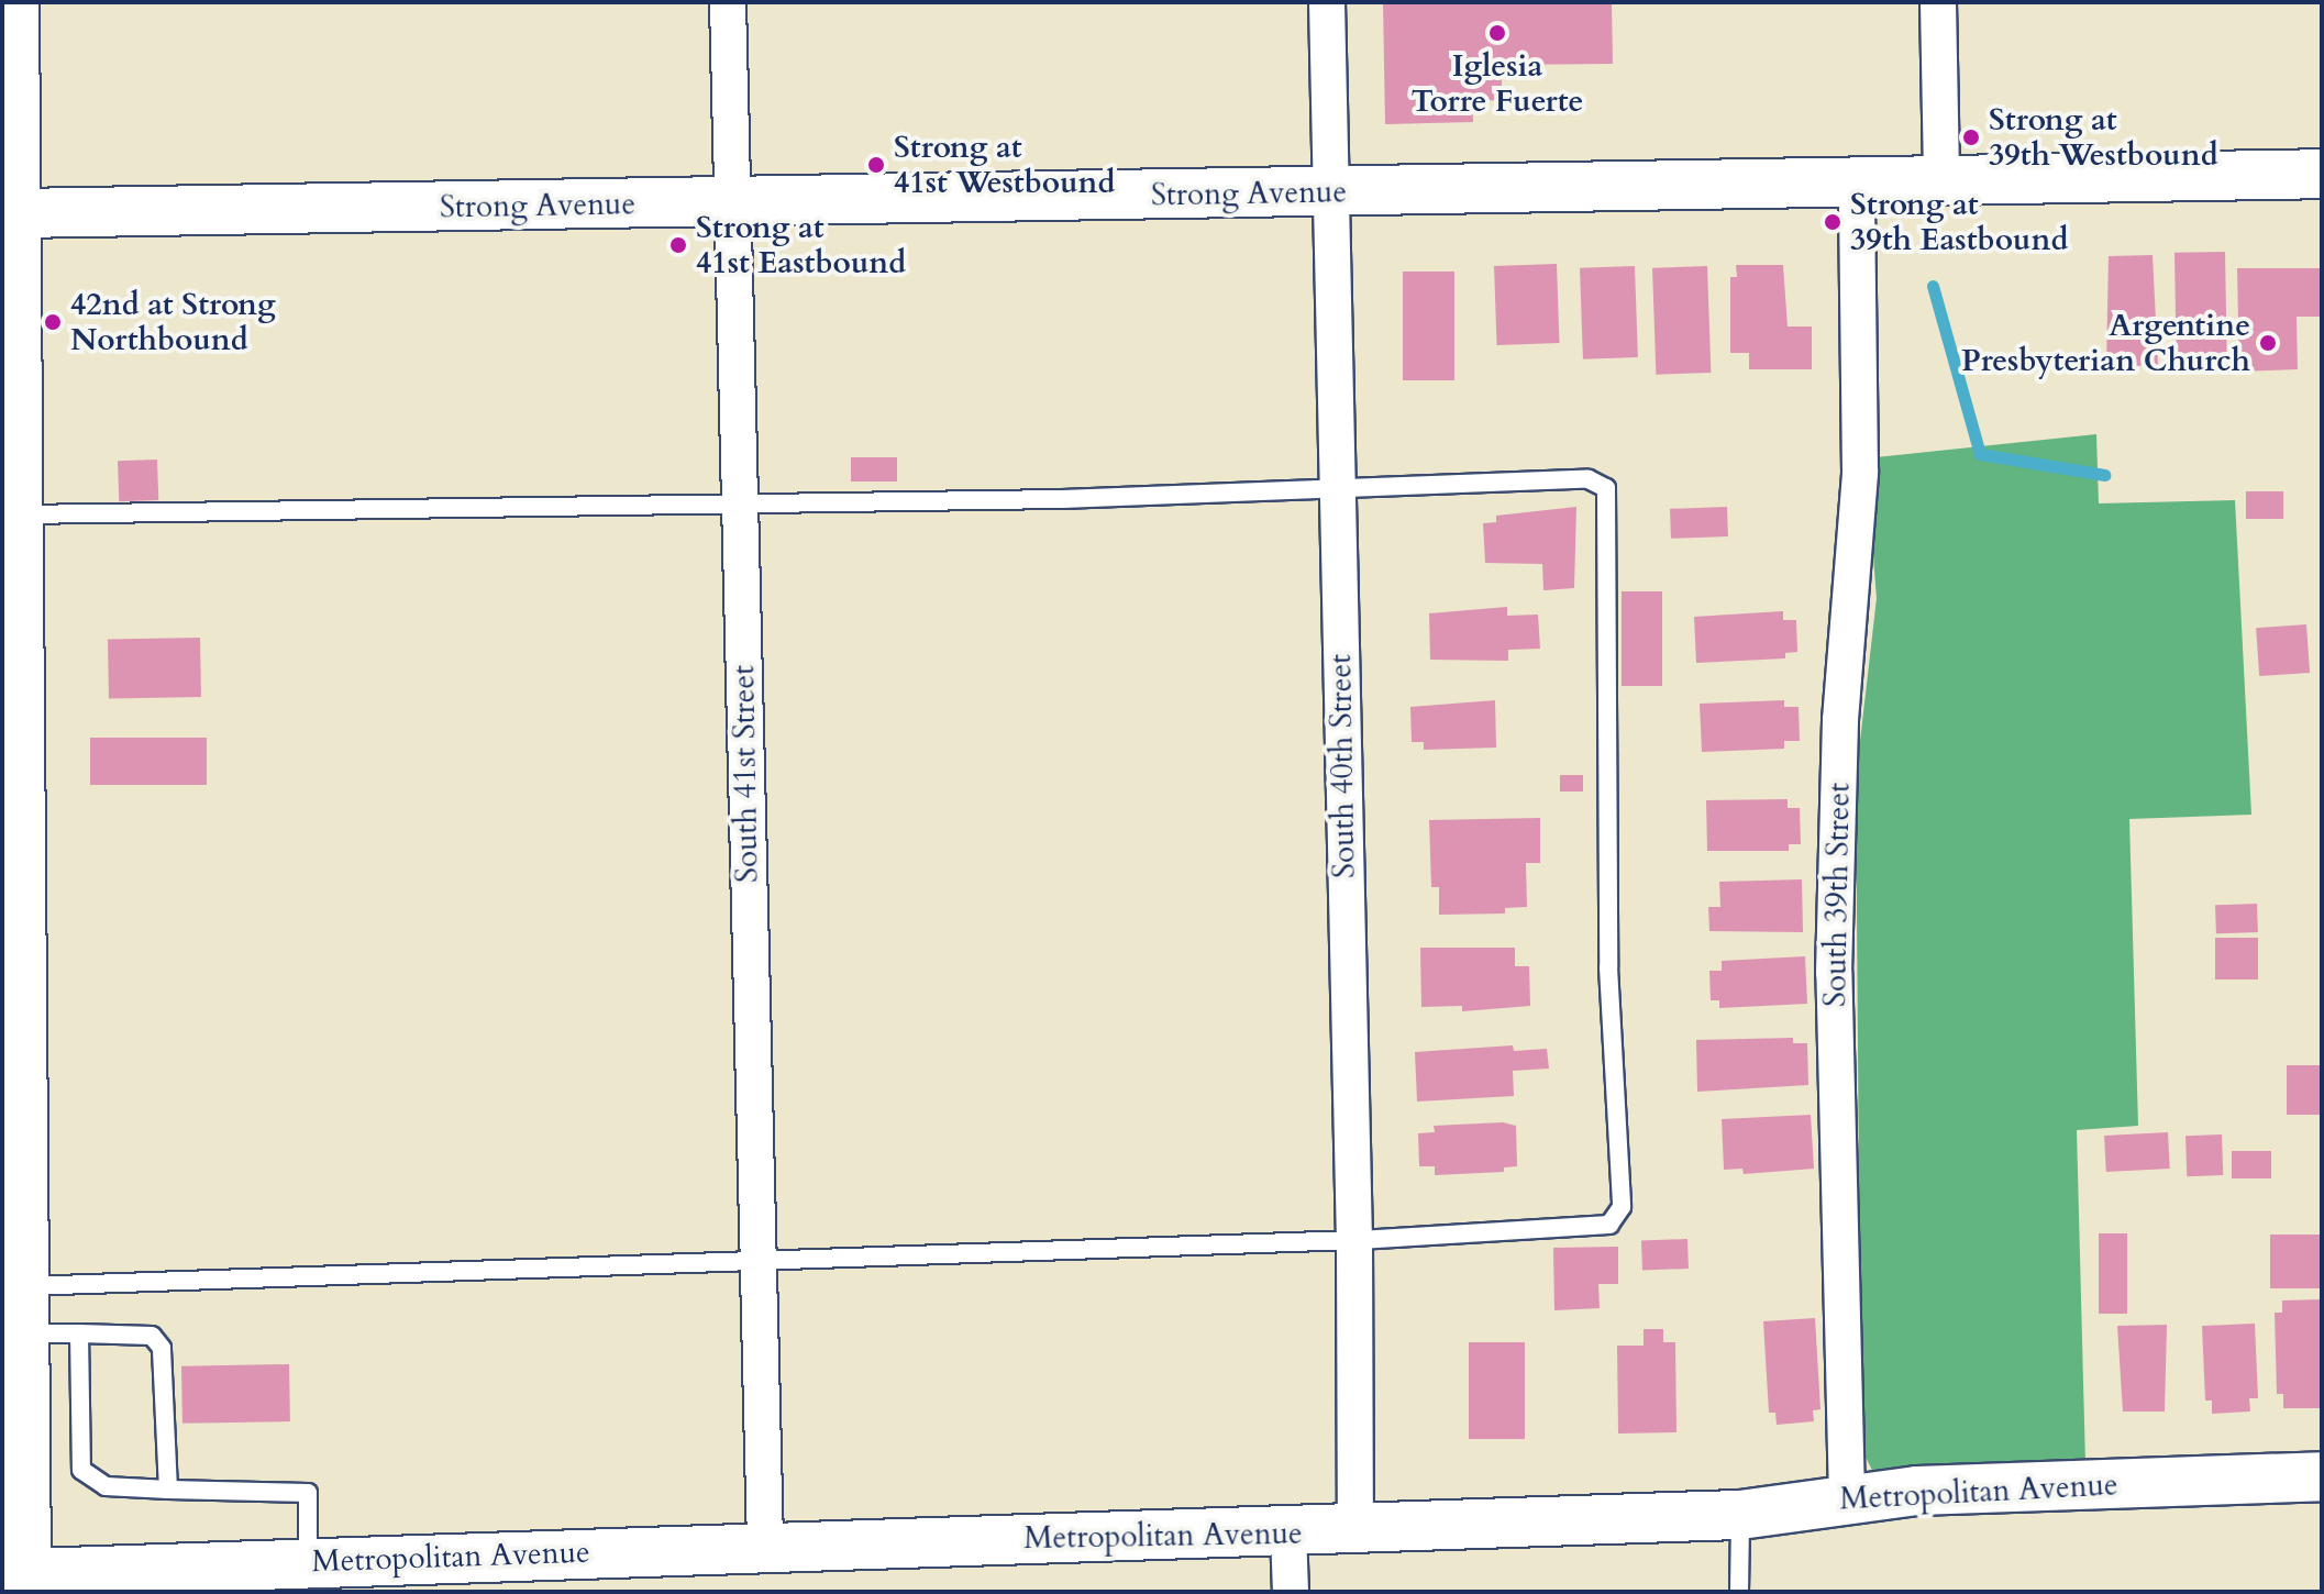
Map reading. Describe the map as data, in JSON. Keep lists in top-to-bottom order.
{
  "streets": {
    "street": [
      "Strong Avenue",
      "South 40th Street",
      "South 41st Street",
      "South 39th Street",
      "Metropolitan Avenue"
    ]
  },
  "crossings": [
    ["Strong Avenue", "South 40th Street"],
    ["Strong Avenue", "South 41st Street"],
    ["Strong Avenue", "South 39th Street"],
    ["South 40th Street", "Metropolitan Avenue"],
    ["South 41st Street", "Metropolitan Avenue"],
    ["South 39th Street", "Metropolitan Avenue"]
  ],
  "places": [
    "Iglesia Torre Fuerte",
    "Strong at 39th Westbound",
    "Strong at 41st Westbound",
    "Strong at 39th Eastbound",
    "Strong at 41st Eastbound",
    "42nd at Strong Northbound",
    "Argentine Presbyterian Church"
  ]
}
